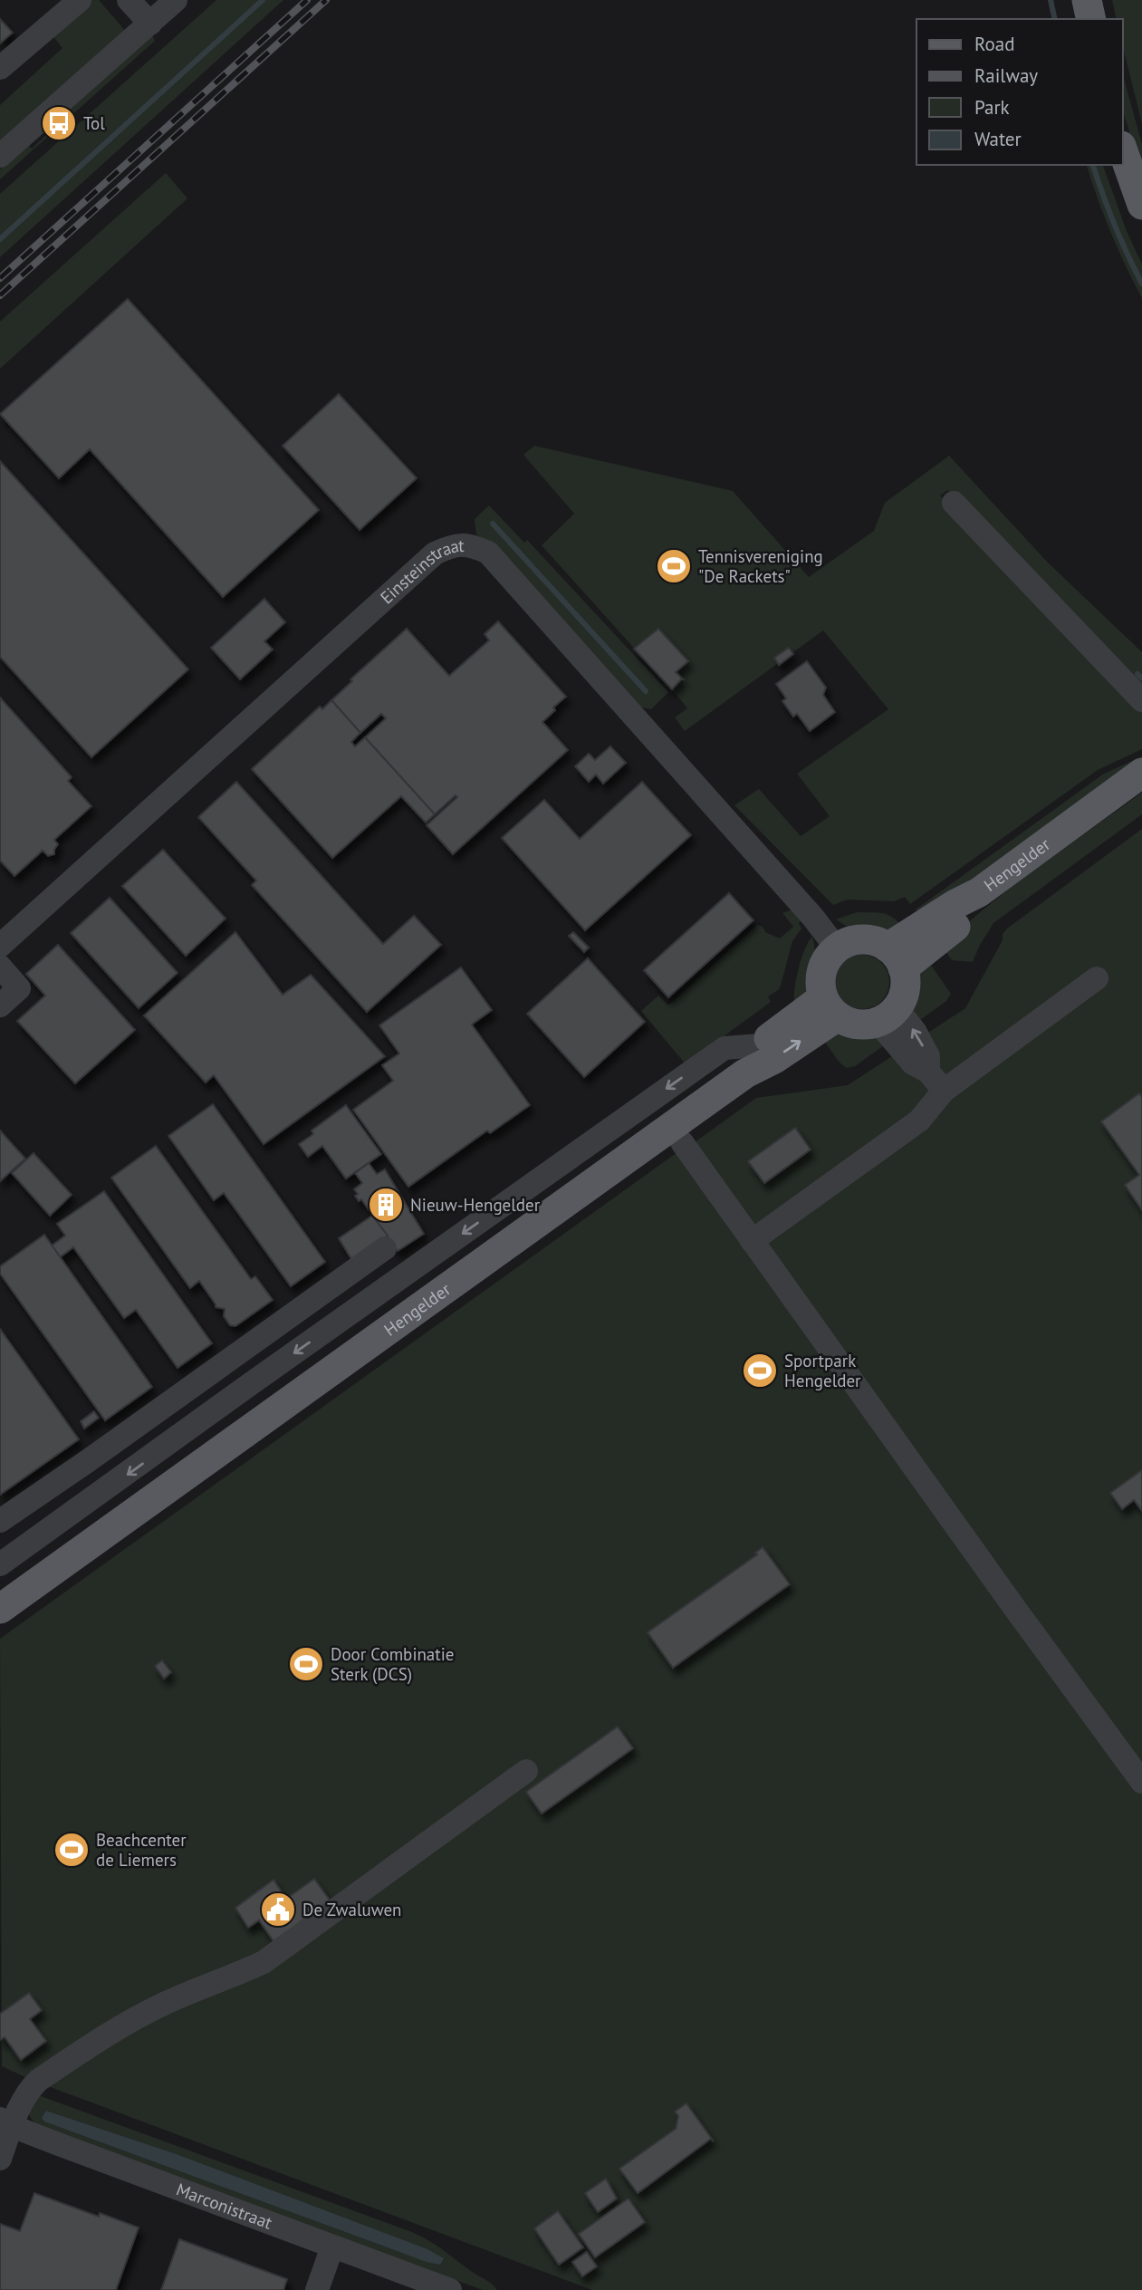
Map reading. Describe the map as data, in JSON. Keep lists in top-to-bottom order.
{
  "streets": {
    "main road": ["Hengelder"],
    "street": ["Einsteinstraat", "Marconistraat"]
  },
  "crossings": [
    ["Einsteinstraat", "Hengelder"]
  ],
  "places": {
    "bus stop": ["Tol"],
    "sports": [
      "Tennisvereniging \"De Rackets\"",
      "Sportpark Hengelder",
      "Door Combinatie Sterk (DCS)",
      "Beachcenter de Liemers"
    ],
    "building": ["Nieuw-Hengelder"],
    "public building": ["De Zwaluwen"]
  },
  "legend": [
    "Road",
    "Railway",
    "Park",
    "Water"
  ]
}
